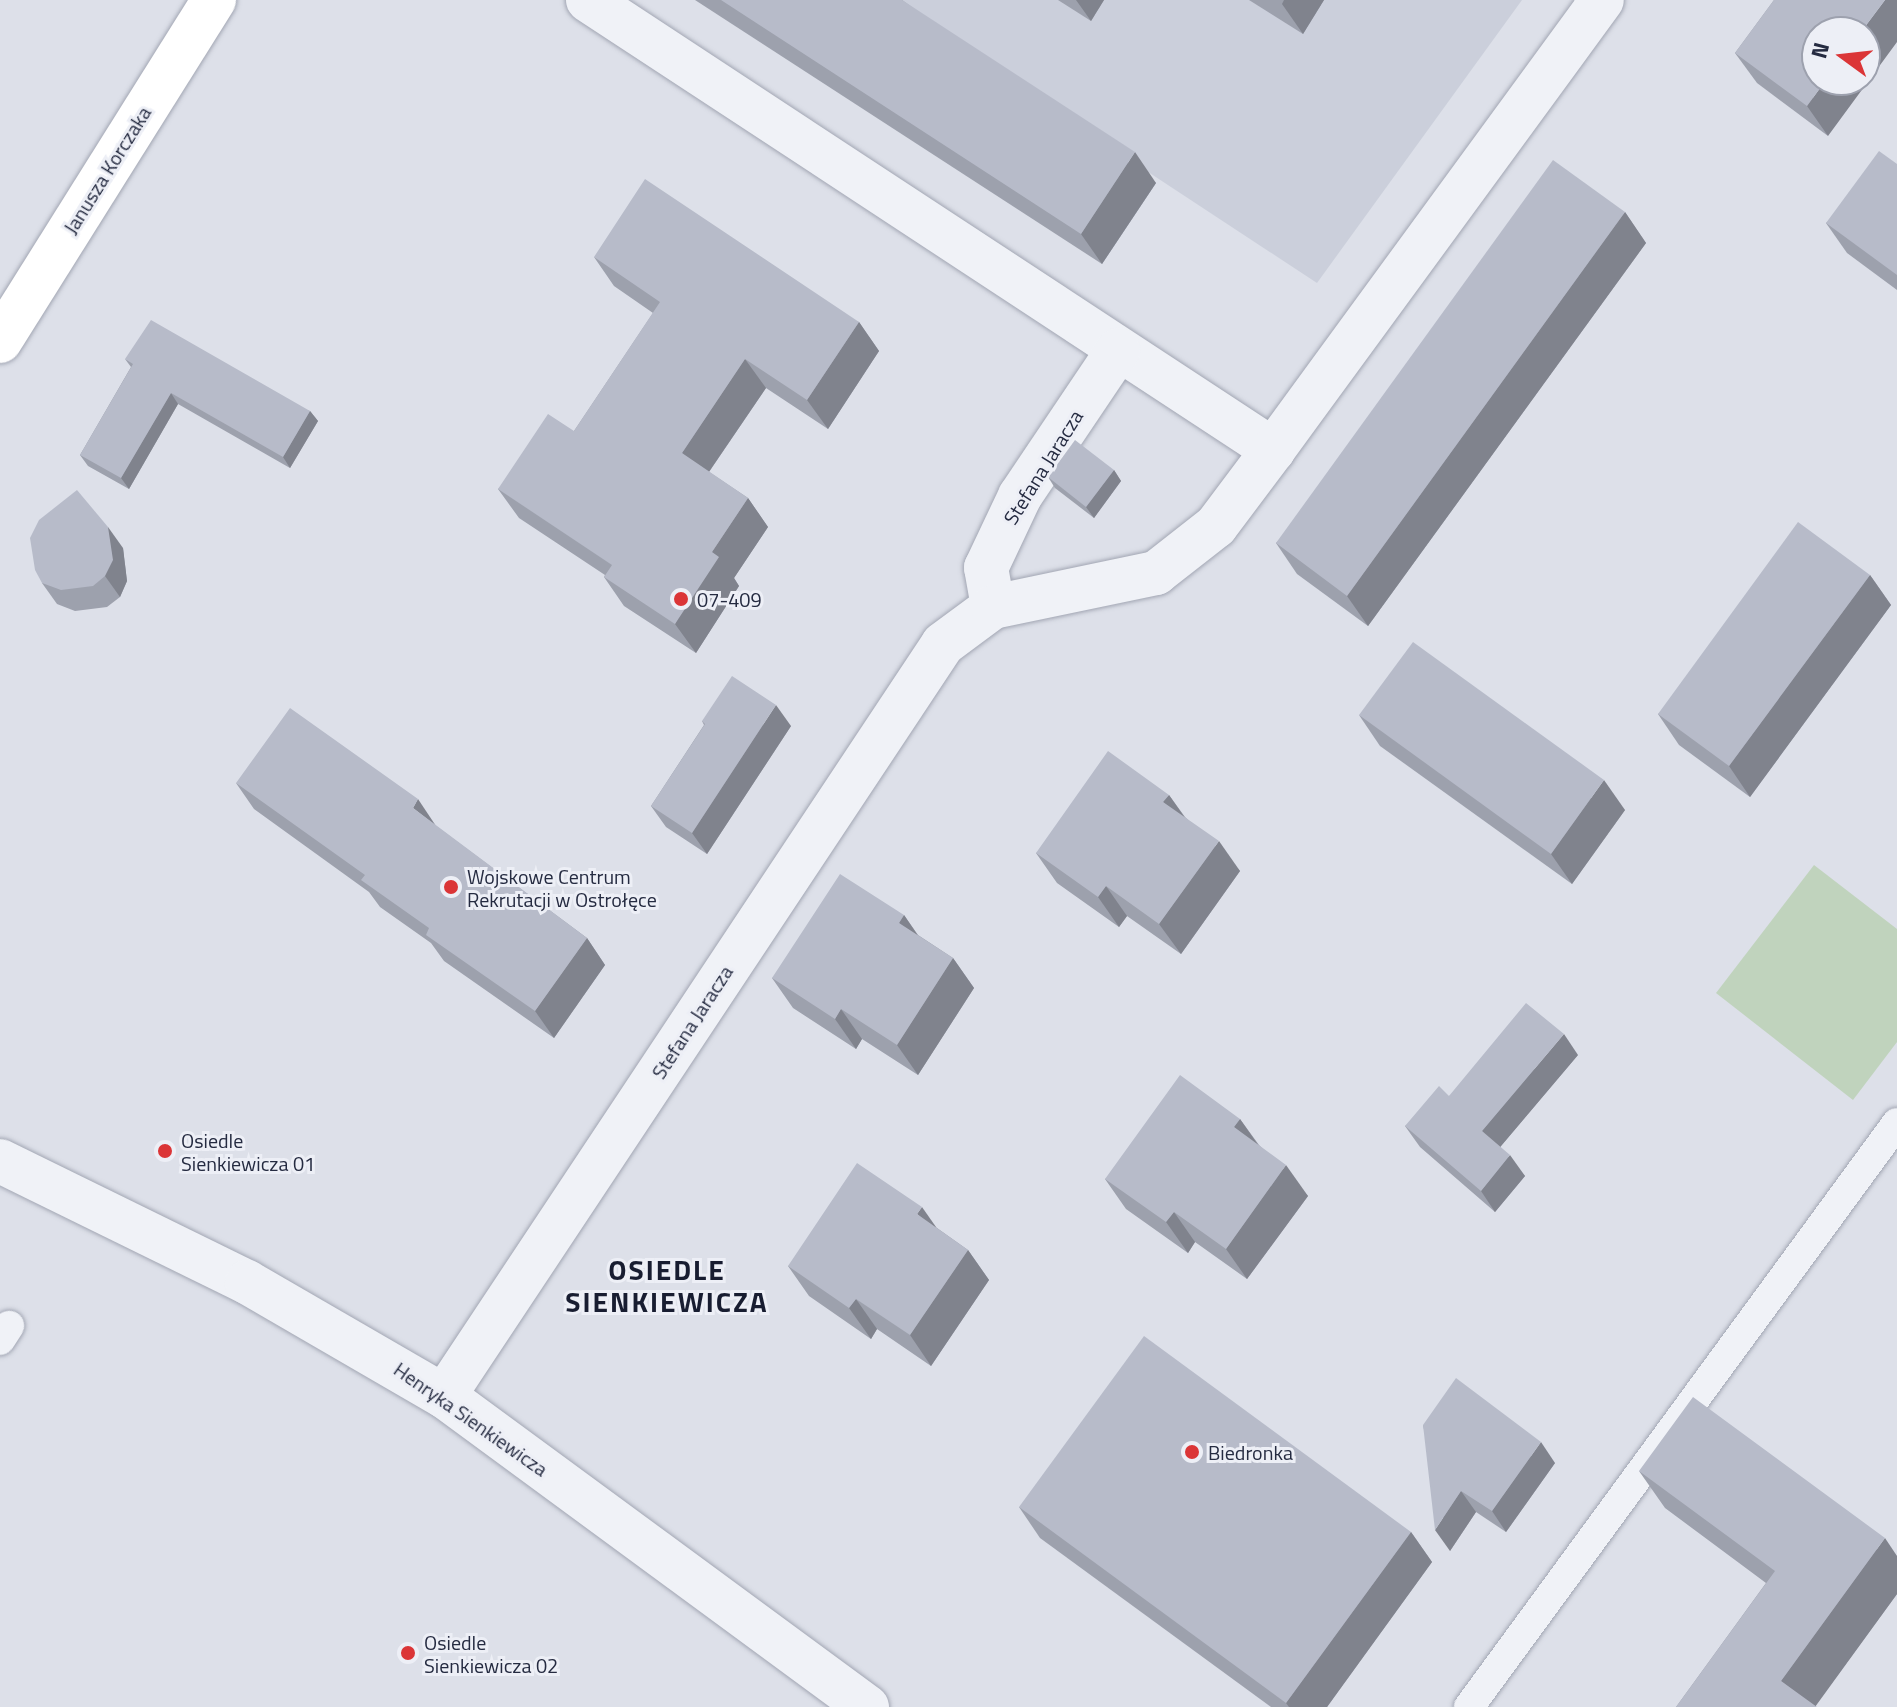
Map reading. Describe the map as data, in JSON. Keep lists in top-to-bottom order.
{
  "streets": {
    "street": ["Janusza Korczaka", "Stefana Jaracza", "Henryka Sienkiewicza"]
  },
  "crossings": [
    ["Stefana Jaracza", "Henryka Sienkiewicza"]
  ],
  "districts": ["OSIEDLE SIENKIEWICZA"],
  "places": [
    "07-409",
    "Wojskowe Centrum Rekrutacji w Ostrołęce",
    "Osiedle Sienkiewicza 01",
    "Biedronka",
    "Osiedle Sienkiewicza 02"
  ],
  "north": "left"
}
